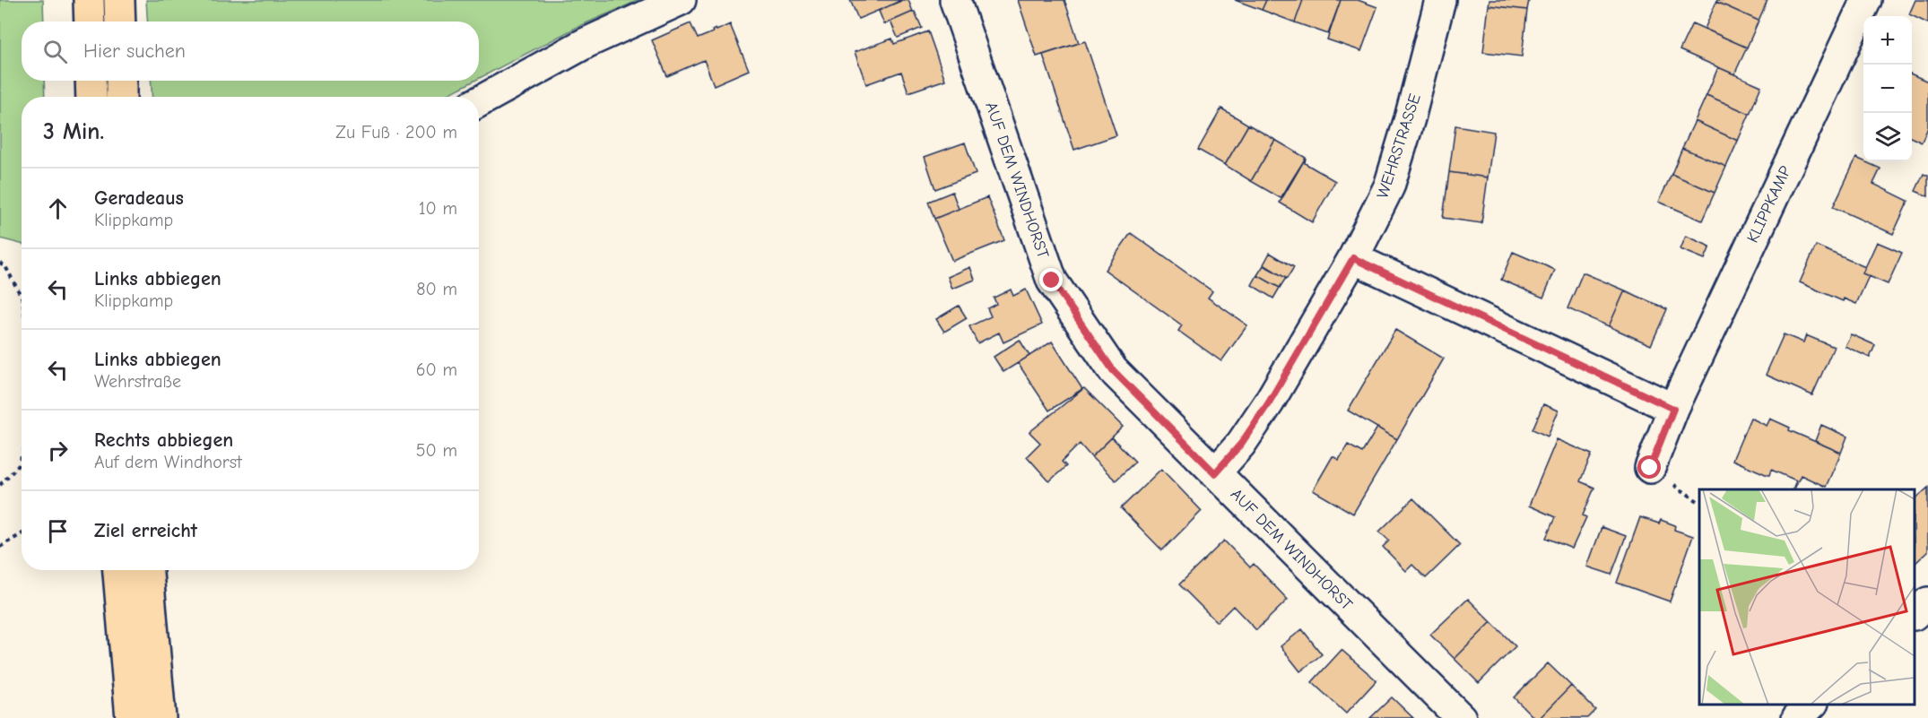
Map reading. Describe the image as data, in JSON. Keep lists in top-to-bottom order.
{
  "streets": {
    "street": ["WEHRSTRASSE", "AUF DEM WINDHORST", "KLIPPKAMP"]
  },
  "crossings": [
    ["WEHRSTRASSE", "AUF DEM WINDHORST"]
  ],
  "page": {
    "map_buttons": ["+", "−"],
    "search": "Hier suchen",
    "heading": ["3 Min.", "Zu Fuß · 200 m"],
    "list": [
      ["Geradeaus", "Klippkamp", "10 m"],
      ["Links abbiegen", "Klippkamp", "80 m"],
      ["Links abbiegen", "Wehrstraße", "60 m"],
      ["Rechts abbiegen", "Auf dem Windhorst", "50 m"],
      "Ziel erreicht"
    ]
  }
}
